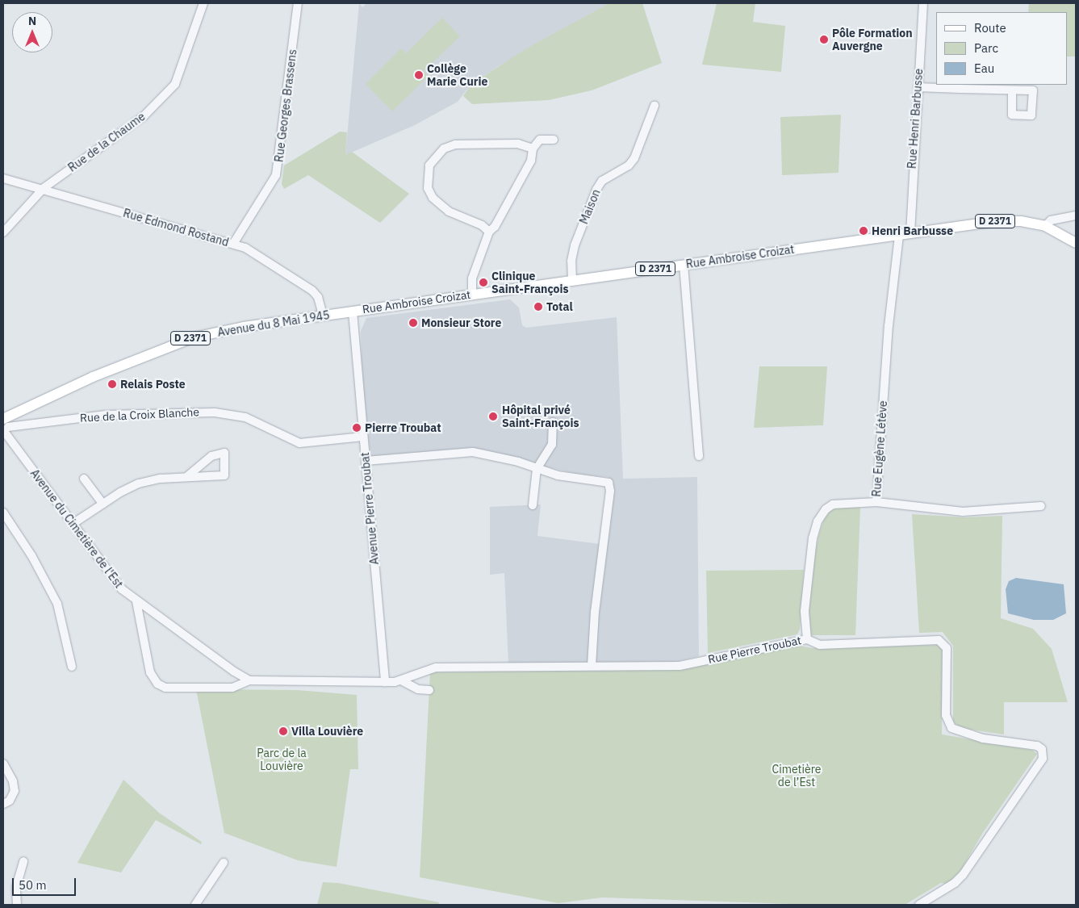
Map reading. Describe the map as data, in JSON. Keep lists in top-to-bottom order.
{
  "streets": {
    "main road": ["D 2371", "Rue Ambroise Croizat", "Avenue du 8 Mai 1945"],
    "street": [
      "Rue Georges Brassens",
      "Rue Henri Barbusse",
      "Rue de la Chaume",
      "Maison",
      "Rue Edmond Rostand",
      "Rue de la Croix Blanche",
      "Rue Eugène Létève",
      "Avenue Pierre Troubat",
      "Avenue du Cimetière de l'Est",
      "Rue Pierre Troubat"
    ]
  },
  "crossings": [
    ["Rue Georges Brassens", "Rue Edmond Rostand"],
    ["Rue Henri Barbusse", "Rue Ambroise Croizat"],
    ["Rue de la Chaume", "Rue Edmond Rostand"],
    ["Maison", "Rue Ambroise Croizat"],
    ["Rue Edmond Rostand", "Avenue du 8 Mai 1945"],
    ["Rue Ambroise Croizat", "Avenue du 8 Mai 1945"],
    ["Rue Ambroise Croizat", "Rue Eugène Létève"],
    ["Rue Ambroise Croizat", "Avenue Pierre Troubat"],
    ["Avenue du 8 Mai 1945", "Rue de la Croix Blanche"],
    ["Avenue du 8 Mai 1945", "Avenue Pierre Troubat"],
    ["Avenue du 8 Mai 1945", "Avenue du Cimetière de l'Est"],
    ["Rue de la Croix Blanche", "Avenue Pierre Troubat"],
    ["Rue de la Croix Blanche", "Avenue du Cimetière de l'Est"],
    ["Rue Eugène Létève", "Rue Pierre Troubat"],
    ["Avenue Pierre Troubat", "Rue Pierre Troubat"]
  ],
  "parks": ["Parc de la Louvière", "Cimetière de l’Est"],
  "places": [
    "Pôle Formation Auvergne",
    "Collège Marie Curie",
    "Henri Barbusse",
    "Clinique Saint-François",
    "Total",
    "Monsieur Store",
    "Relais Poste",
    "Hôpital privé Saint-François",
    "Pierre Troubat",
    "Villa Louvière"
  ],
  "legend": ["Route", "Parc", "Eau"],
  "scale_bar": "50 m",
  "north": "top"
}
